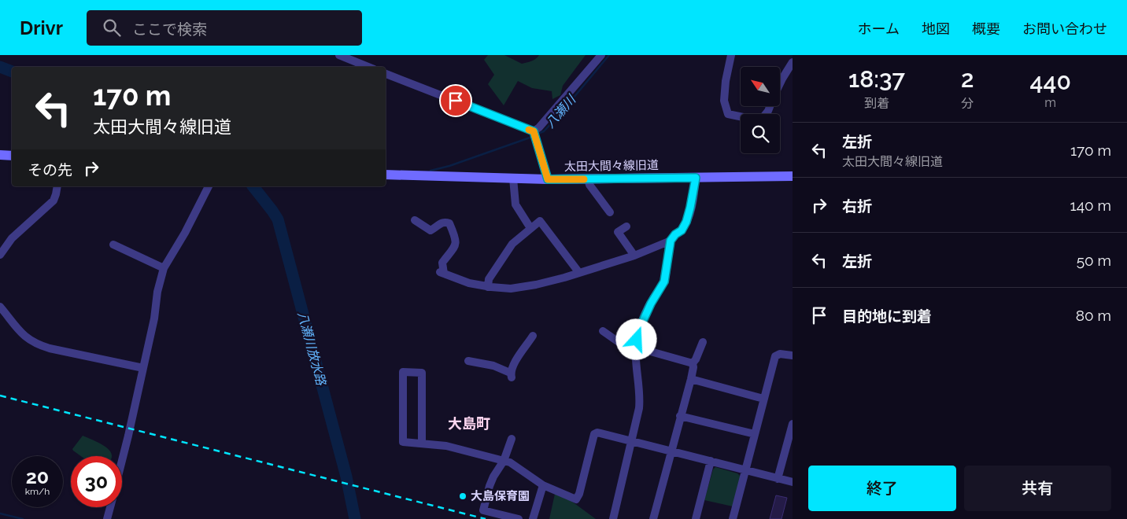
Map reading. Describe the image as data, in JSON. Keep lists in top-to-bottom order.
{
  "streets": {
    "street": ["太田大間々線旧道"]
  },
  "districts": ["大島町"],
  "water": ["八瀬川", "八瀬川放水路"],
  "places": ["大島保育園"],
  "north": "top left",
  "page": {
    "header": "Drivr",
    "search": "ここで検索",
    "nav": [
      "ホーム",
      "地図",
      "概要",
      "お問い合わせ"
    ],
    "eta": [
      "18:37",
      "到着",
      "2",
      "分",
      "440",
      "m"
    ],
    "turn": ["170 m", "太田大間々線旧道"],
    "list": [
      {
        "name": "左折",
        "note": "太田大間々線旧道",
        "value": "170 m"
      },
      {
        "name": "右折",
        "value": "140 m"
      },
      {
        "name": "左折",
        "value": "50 m"
      },
      {
        "name": "目的地に到着",
        "value": "80 m"
      }
    ],
    "then": "その先",
    "speed": "20 km/h",
    "limit": "30",
    "buttons": ["終了", "共有"]
  }
}
